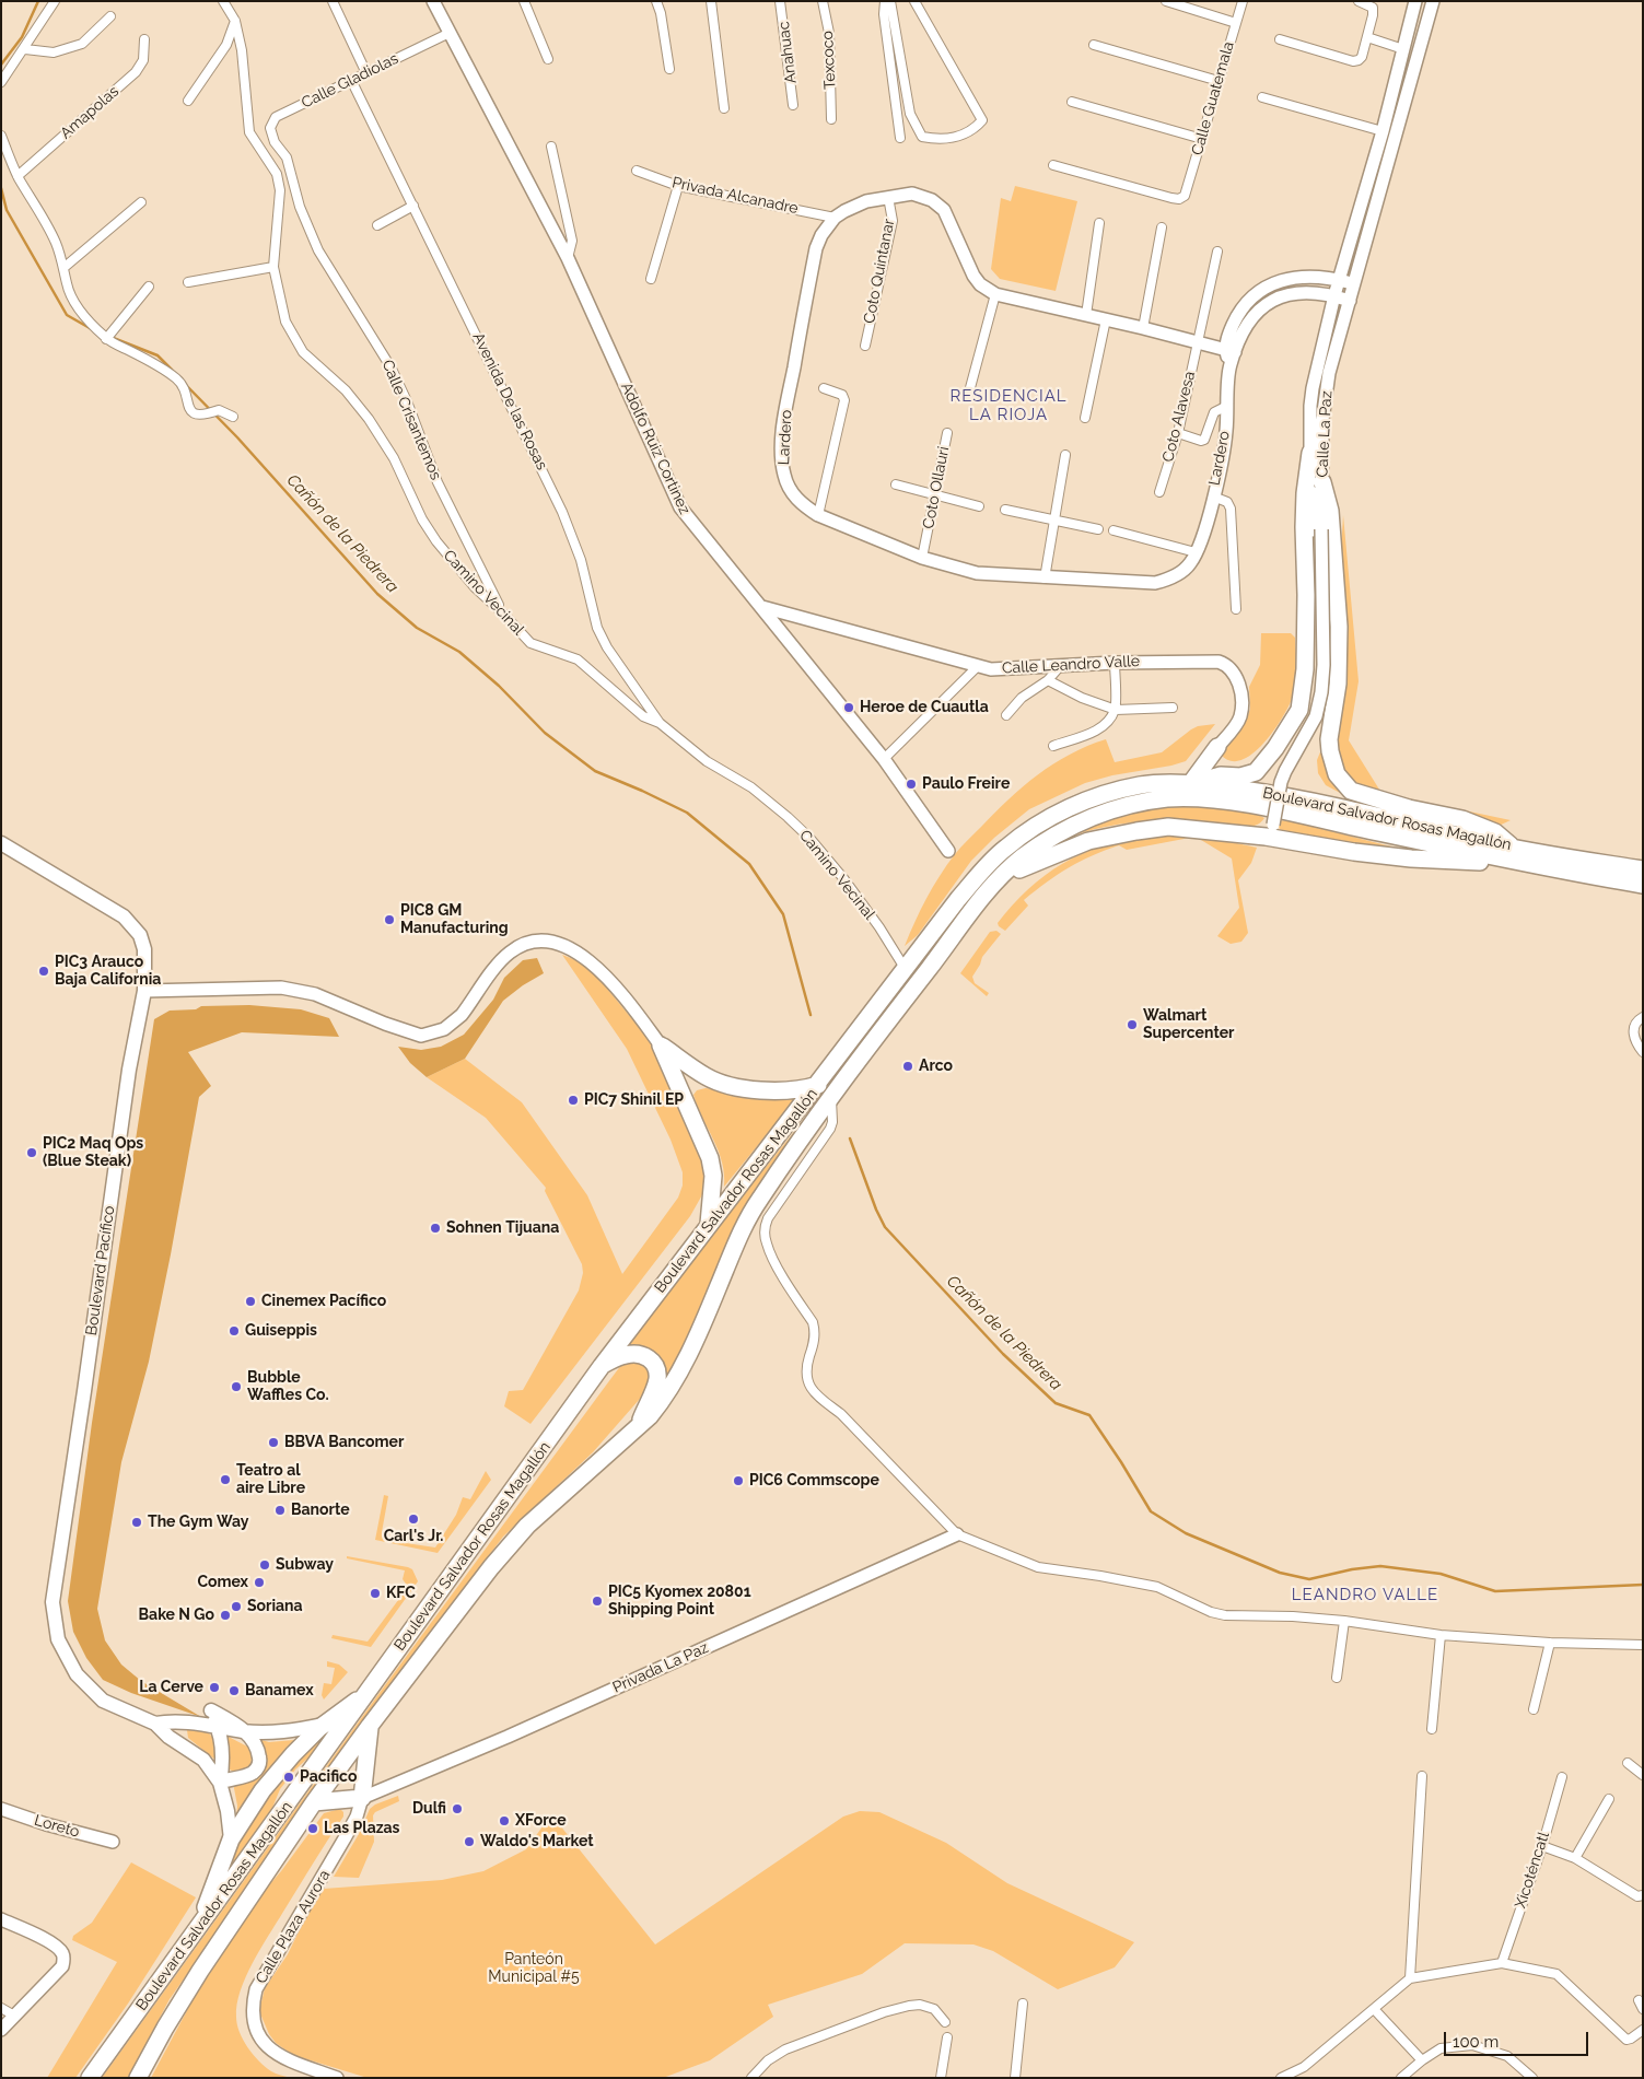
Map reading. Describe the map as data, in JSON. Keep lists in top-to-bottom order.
{
  "streets": {
    "highway": ["Boulevard Salvador Rosas Magallón"],
    "main road": ["Boulevard Pacífico"],
    "street": [
      "Anahuac",
      "Texcoco",
      "Calle Gladiolas",
      "Calle Guatemala",
      "Amapolas",
      "Privada Alcanadre",
      "Coto Quintanar",
      "Avenida De las Rosas",
      "Coto Alavesa",
      "Calle Crisantemos",
      "Calle La Paz",
      "Lardero",
      "Adolfo Ruiz Cortinez",
      "Coto Ollauri",
      "Camino Vecinal",
      "Calle Leandro Valle",
      "Privada La Paz",
      "Loreto",
      "Xicoténcatl",
      "Calle Plaza Aurora"
    ]
  },
  "crossings": [
    ["Calle Gladiolas", "Avenida De las Rosas"],
    ["Calle Gladiolas", "Calle Crisantemos"],
    ["Calle Gladiolas", "Adolfo Ruiz Cortinez"],
    ["Privada Alcanadre", "Lardero"],
    ["Coto Quintanar", "Lardero"],
    ["Avenida De las Rosas", "Camino Vecinal"],
    ["Coto Alavesa", "Lardero"],
    ["Calle Crisantemos", "Camino Vecinal"],
    ["Lardero", "Coto Ollauri"],
    ["Adolfo Ruiz Cortinez", "Calle Leandro Valle"],
    ["Camino Vecinal", "Boulevard Salvador Rosas Magallón"],
    ["Privada La Paz", "Calle Plaza Aurora"]
  ],
  "districts": ["RESIDENCIAL LA RIOJA", "LEANDRO VALLE"],
  "water": ["Cañón de la Piedrera"],
  "parks": ["Panteón Municipal #5"],
  "places": [
    "Heroe de Cuautla",
    "Paulo Freire",
    "PIC8 GM Manufacturing",
    "PIC3 Arauco Baja California",
    "Walmart Supercenter",
    "Arco",
    "PIC7 Shinil EP",
    "PIC2 Maq Ops (Blue Steak)",
    "Sohnen Tijuana",
    "Cinemex Pacífico",
    "Guiseppis",
    "Bubble Waffles Co.",
    "BBVA Bancomer",
    "Teatro al aire Libre",
    "PIC6 Commscope",
    "Banorte",
    "Carl's Jr.",
    "The Gym Way",
    "Subway",
    "Comex",
    "KFC",
    "PIC5 Kyomex 20801 Shipping Point",
    "Soriana",
    "Bake N Go",
    "La Cerve",
    "Banamex",
    "Pacifico",
    "Dulfi",
    "XForce",
    "Las Plazas",
    "Waldo's Market"
  ],
  "scale_bar": "100 m"
}
